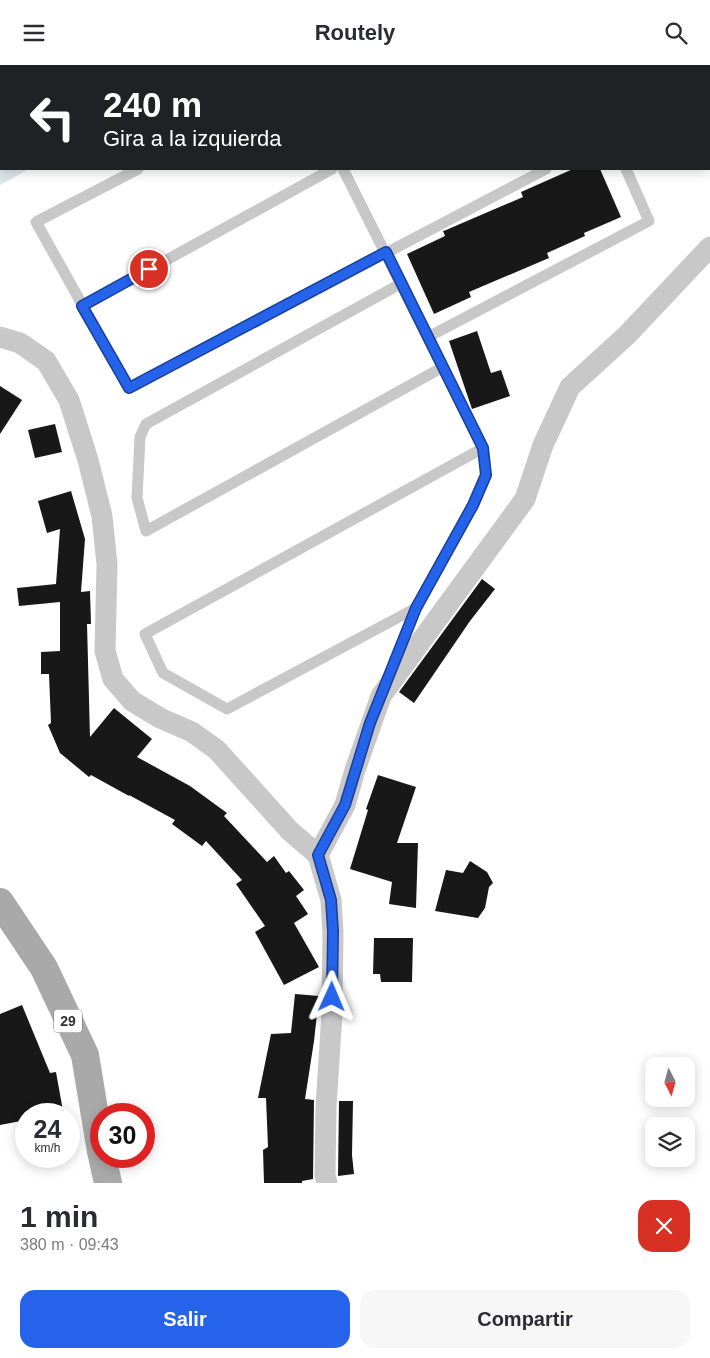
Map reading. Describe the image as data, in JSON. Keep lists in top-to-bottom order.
{
  "streets": {
    "main road": ["29"]
  },
  "north": "bottom",
  "page": {
    "header": "Routely",
    "turn": ["240 m", "Gira a la izquierda"],
    "speed": "24 km/h",
    "limit": "30",
    "heading": ["1 min", "380 m · 09:43"],
    "buttons": ["Salir", "Compartir"]
  }
}
